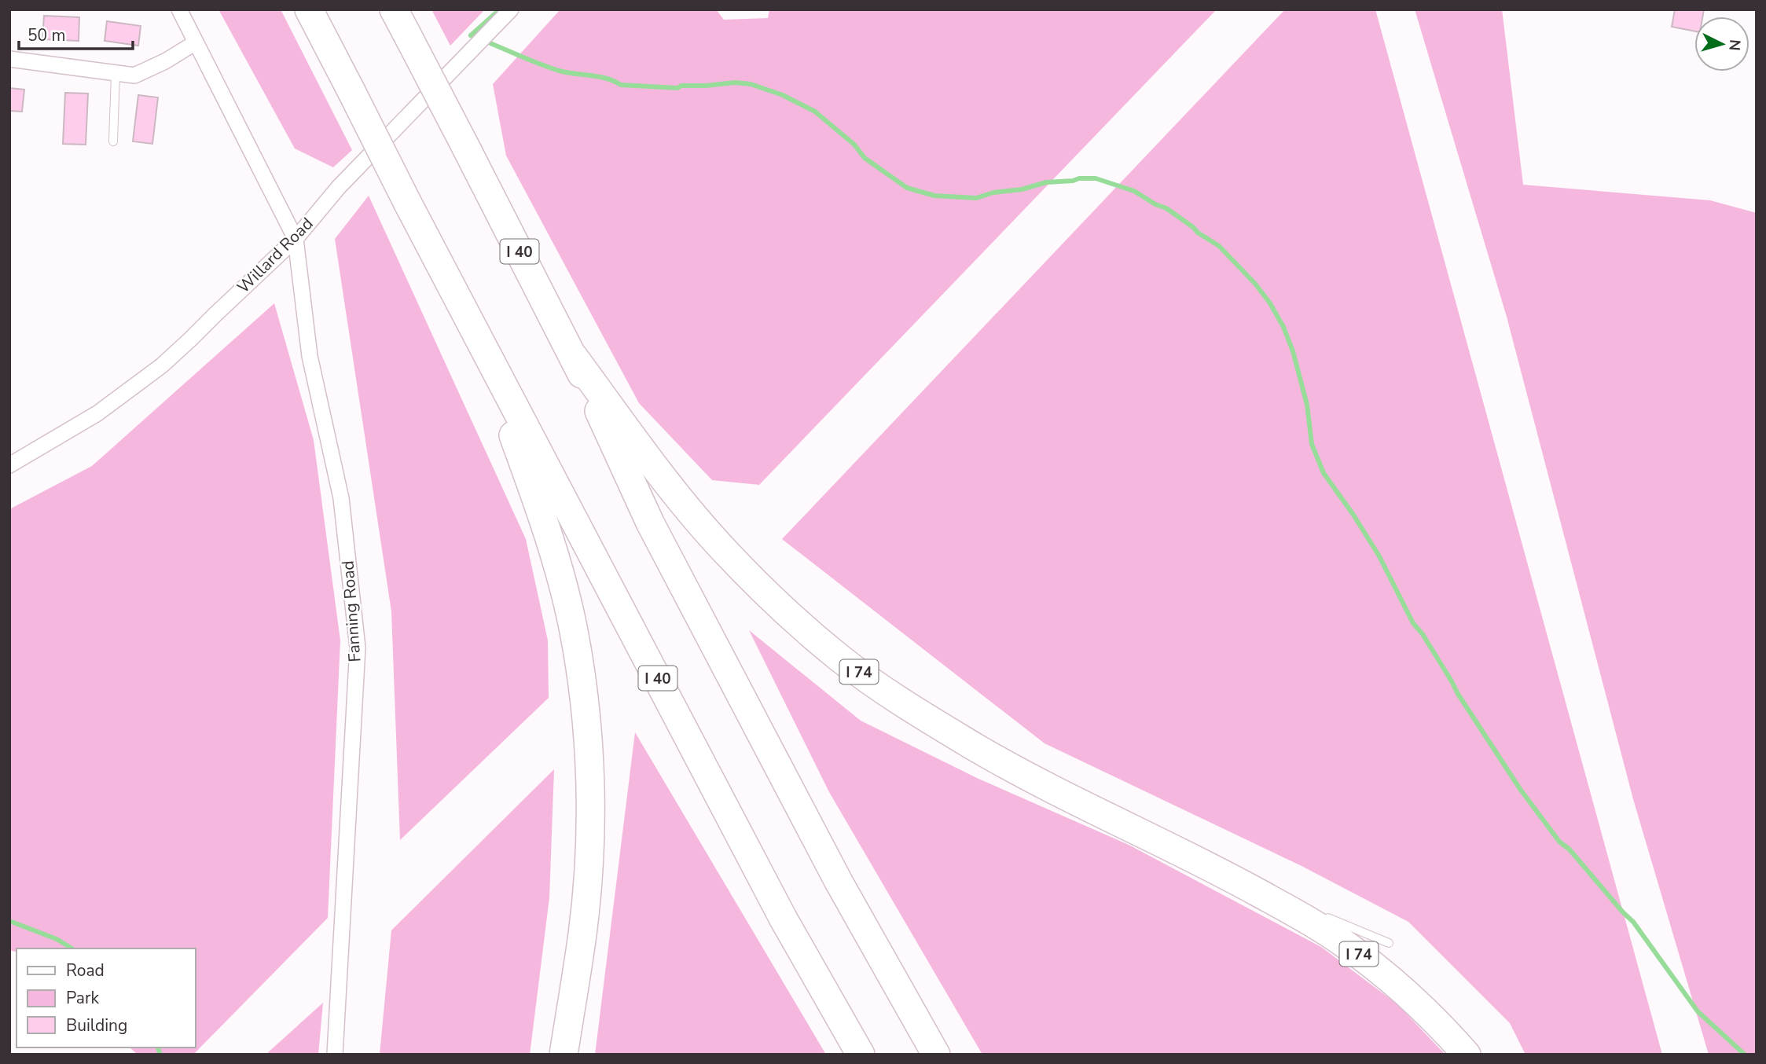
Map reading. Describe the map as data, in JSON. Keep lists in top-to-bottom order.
{
  "streets": {
    "highway": ["I 40", "I 74"],
    "street": ["Willard Road", "Fanning Road"]
  },
  "crossings": [
    ["I 40", "I 74"],
    ["Willard Road", "Fanning Road"]
  ],
  "legend": ["Road", "Park", "Building"],
  "scale_bar": "50 m",
  "north": "right"
}
